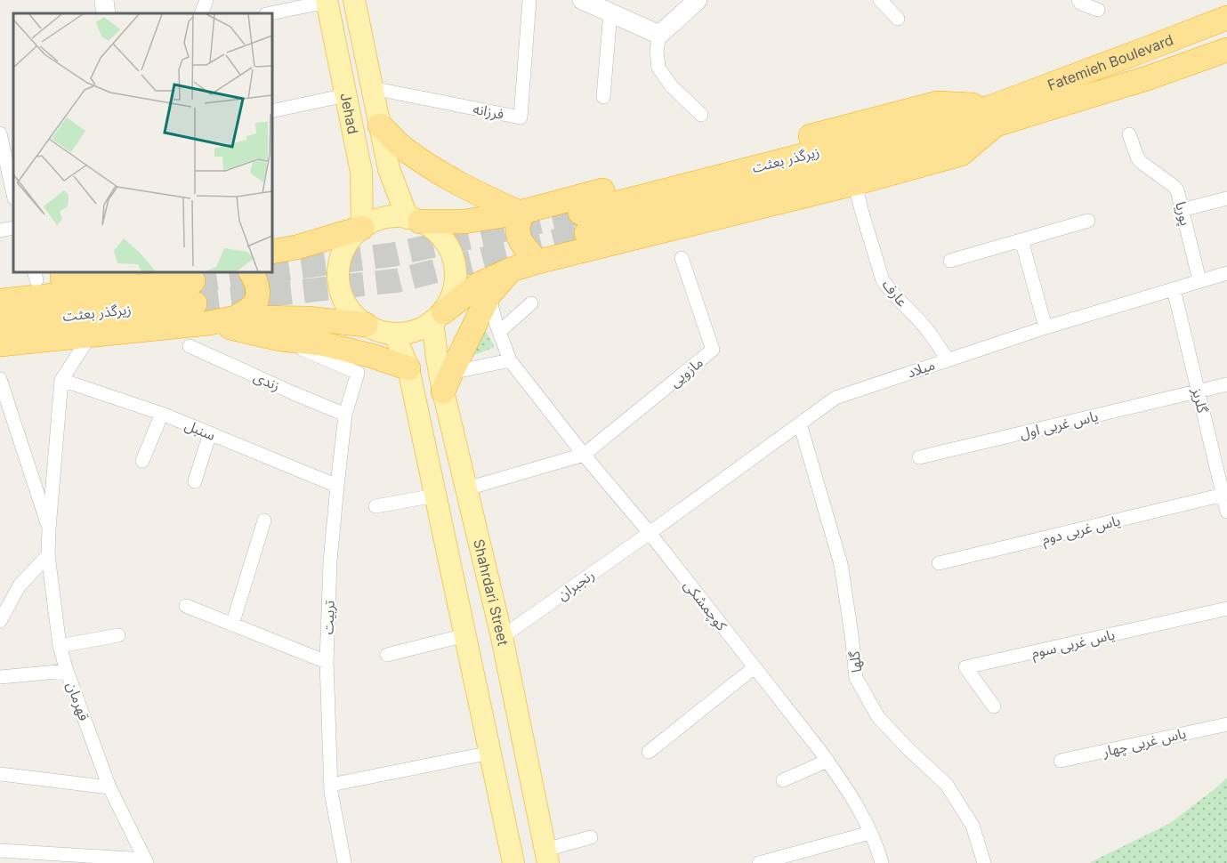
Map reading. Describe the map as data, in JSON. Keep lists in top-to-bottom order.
{
  "streets": {
    "highway": ["Fatemieh Boulevard", "زیرگذر بعثت"],
    "main road": ["Jehad", "Shahrdari Street"],
    "street": [
      "فرزانه",
      "پوریا",
      "عارف",
      "میلاد",
      "مازویی",
      "زندی",
      "گلریز",
      "یاس غربی اول",
      "سنبل",
      "یاس غربی دوم",
      "رنجبران",
      "کوچمشکی",
      "تربیت",
      "یاس غربی سوم",
      "گلها",
      "قهرمان",
      "یاس غربی چهار"
    ]
  },
  "crossings": [
    ["Fatemieh Boulevard", "زیرگذر بعثت"],
    ["فرزانه", "Jehad"],
    ["Jehad", "Shahrdari Street"],
    ["پوریا", "میلاد"],
    ["عارف", "میلاد"],
    ["میلاد", "گلریز"],
    ["میلاد", "رنجبران"],
    ["میلاد", "کوچمشکی"],
    ["میلاد", "گلها"],
    ["مازویی", "کوچمشکی"],
    ["زندی", "تربیت"],
    ["گلریز", "یاس غربی اول"],
    ["گلریز", "یاس غربی دوم"],
    ["سنبل", "تربیت"],
    ["سنبل", "قهرمان"],
    ["رنجبران", "Shahrdari Street"],
    ["رنجبران", "کوچمشکی"]
  ]
}
